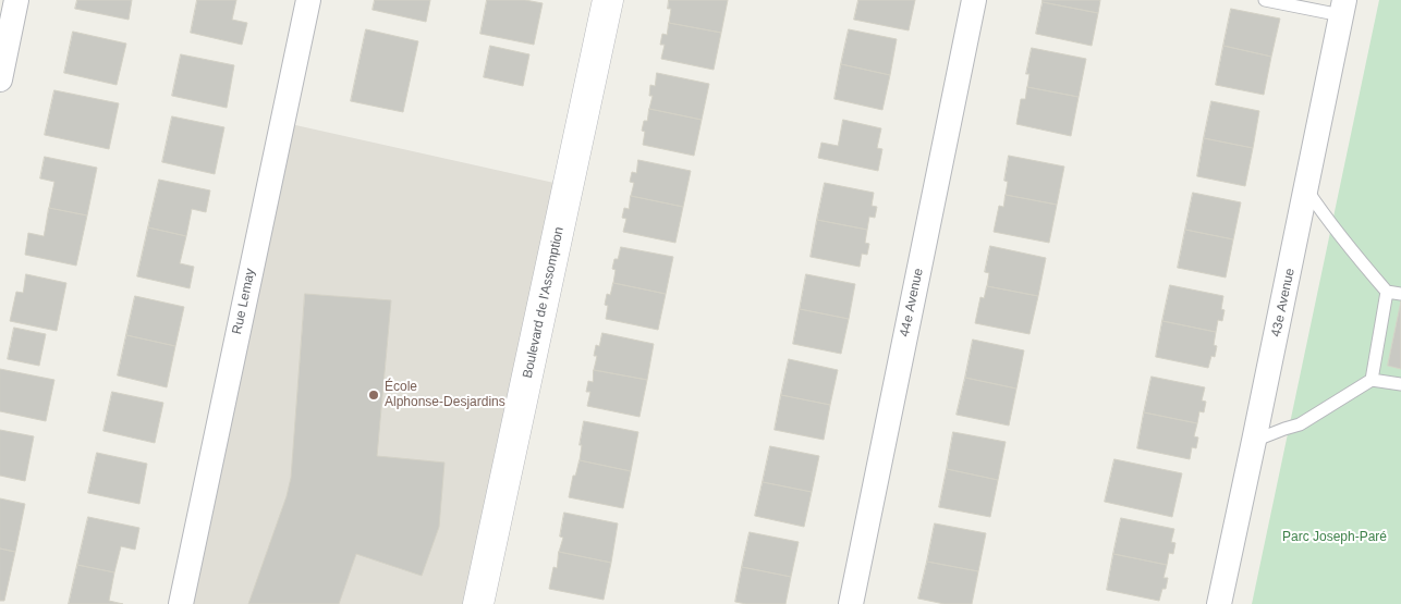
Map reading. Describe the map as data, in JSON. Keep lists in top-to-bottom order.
{
  "streets": {
    "street": [
      "Rue Lemay",
      "Boulevard de l'Assomption",
      "44e Avenue",
      "43e Avenue"
    ]
  },
  "parks": ["Parc Joseph-Paré"],
  "places": ["École Alphonse-Desjardins"]
}
